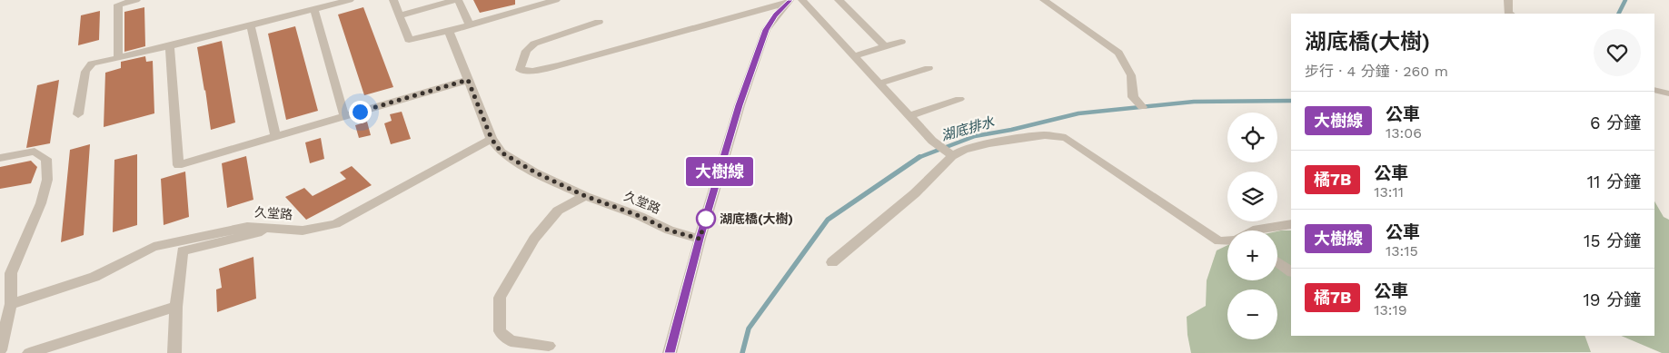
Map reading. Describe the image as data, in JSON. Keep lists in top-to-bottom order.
{
  "streets": {
    "street": ["久堂路"]
  },
  "water": ["湖底排水"],
  "places": ["湖底橋(大樹)"],
  "lines": ["bus line 大樹線"],
  "page": {
    "on_map": "大樹線",
    "heading": ["湖底橋(大樹)", "步行 · 4 分鐘 · 260 m"],
    "list": [
      {
        "mark": "大樹線",
        "name": "公車",
        "note": "13:06",
        "value": "6 分鐘"
      },
      {
        "mark": "橘7B",
        "name": "公車",
        "note": "13:11",
        "value": "11 分鐘"
      },
      {
        "mark": "大樹線",
        "name": "公車",
        "note": "13:15",
        "value": "15 分鐘"
      },
      {
        "mark": "橘7B",
        "name": "公車",
        "note": "13:19",
        "value": "19 分鐘"
      }
    ],
    "map_buttons": ["+", "−"]
  }
}
